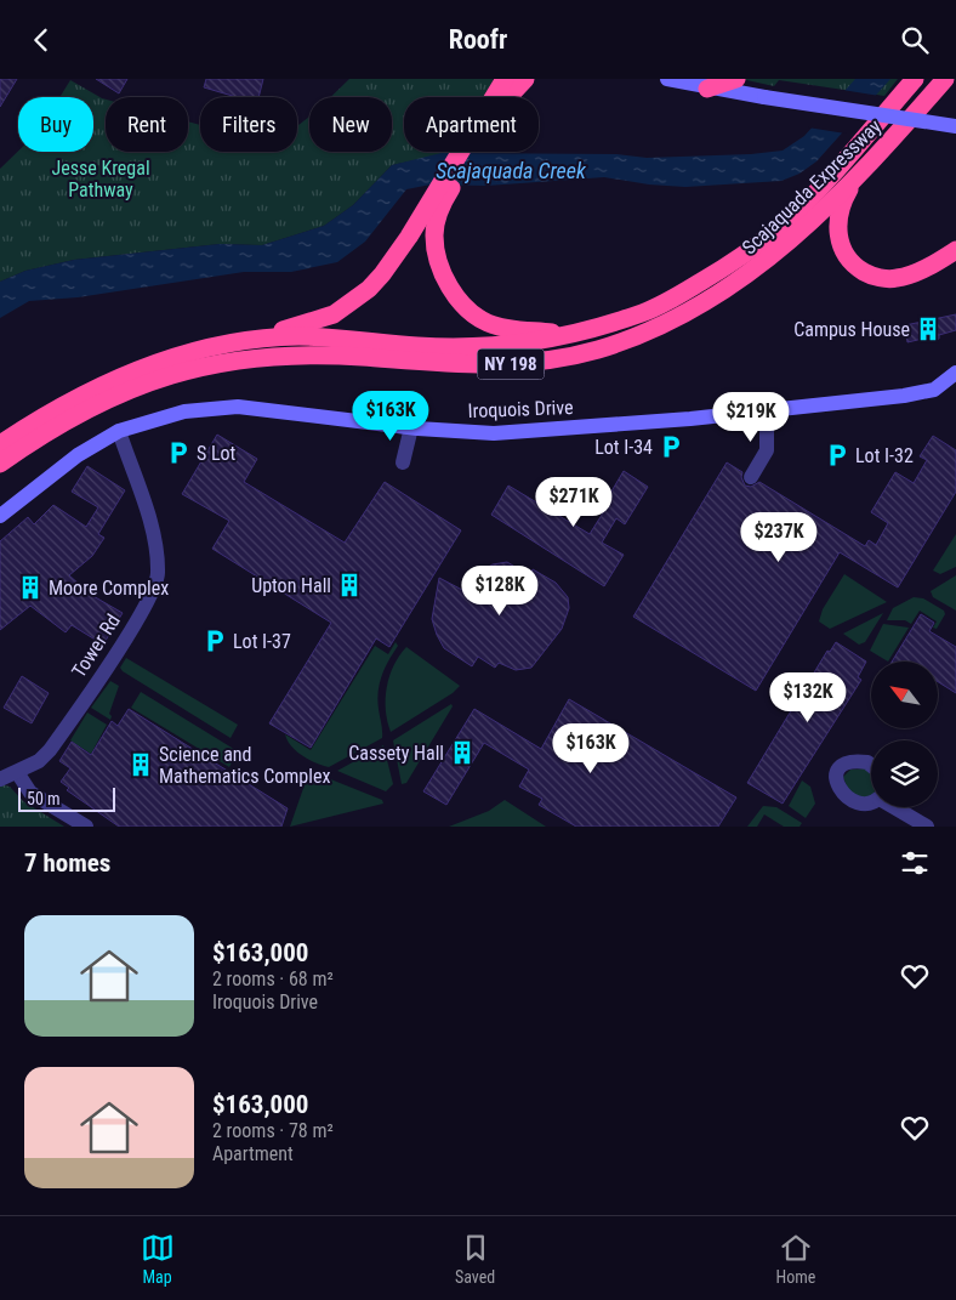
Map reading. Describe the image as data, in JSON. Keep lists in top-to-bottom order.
{
  "streets": {
    "highway": ["Scajaquada Expressway", "NY 198"],
    "street": ["Iroquois Drive", "Tower Rd"]
  },
  "crossings": [
    ["Iroquois Drive", "Tower Rd"]
  ],
  "water": ["Scajaquada Creek"],
  "parks": ["Jesse Kregal Pathway"],
  "places": {
    "building": [
      "Campus House",
      "Upton Hall",
      "Moore Complex",
      "Cassety Hall",
      "Science and Mathematics Complex"
    ],
    "parking": [
      "Lot I-34",
      "S Lot",
      "Lot I-32",
      "Lot I-37"
    ]
  },
  "scale_bar": "50 m",
  "north": "top left",
  "page": {
    "header": "Roofr",
    "chip": [
      "Buy",
      "Rent",
      "Filters",
      "New",
      "Apartment"
    ],
    "price": [
      "$163K",
      "$219K",
      "$271K",
      "$237K",
      "$128K",
      "$132K",
      "$163K"
    ],
    "scale": "50 m",
    "heading": "7 homes",
    "list": [
      {
        "name": "$163,000",
        "note": "2 rooms · 68 m² · Iroquois Drive"
      },
      {
        "name": "$163,000",
        "note": "2 rooms · 78 m² · Apartment"
      }
    ],
    "tabs": ["Map", "Saved", "Home"]
  }
}
